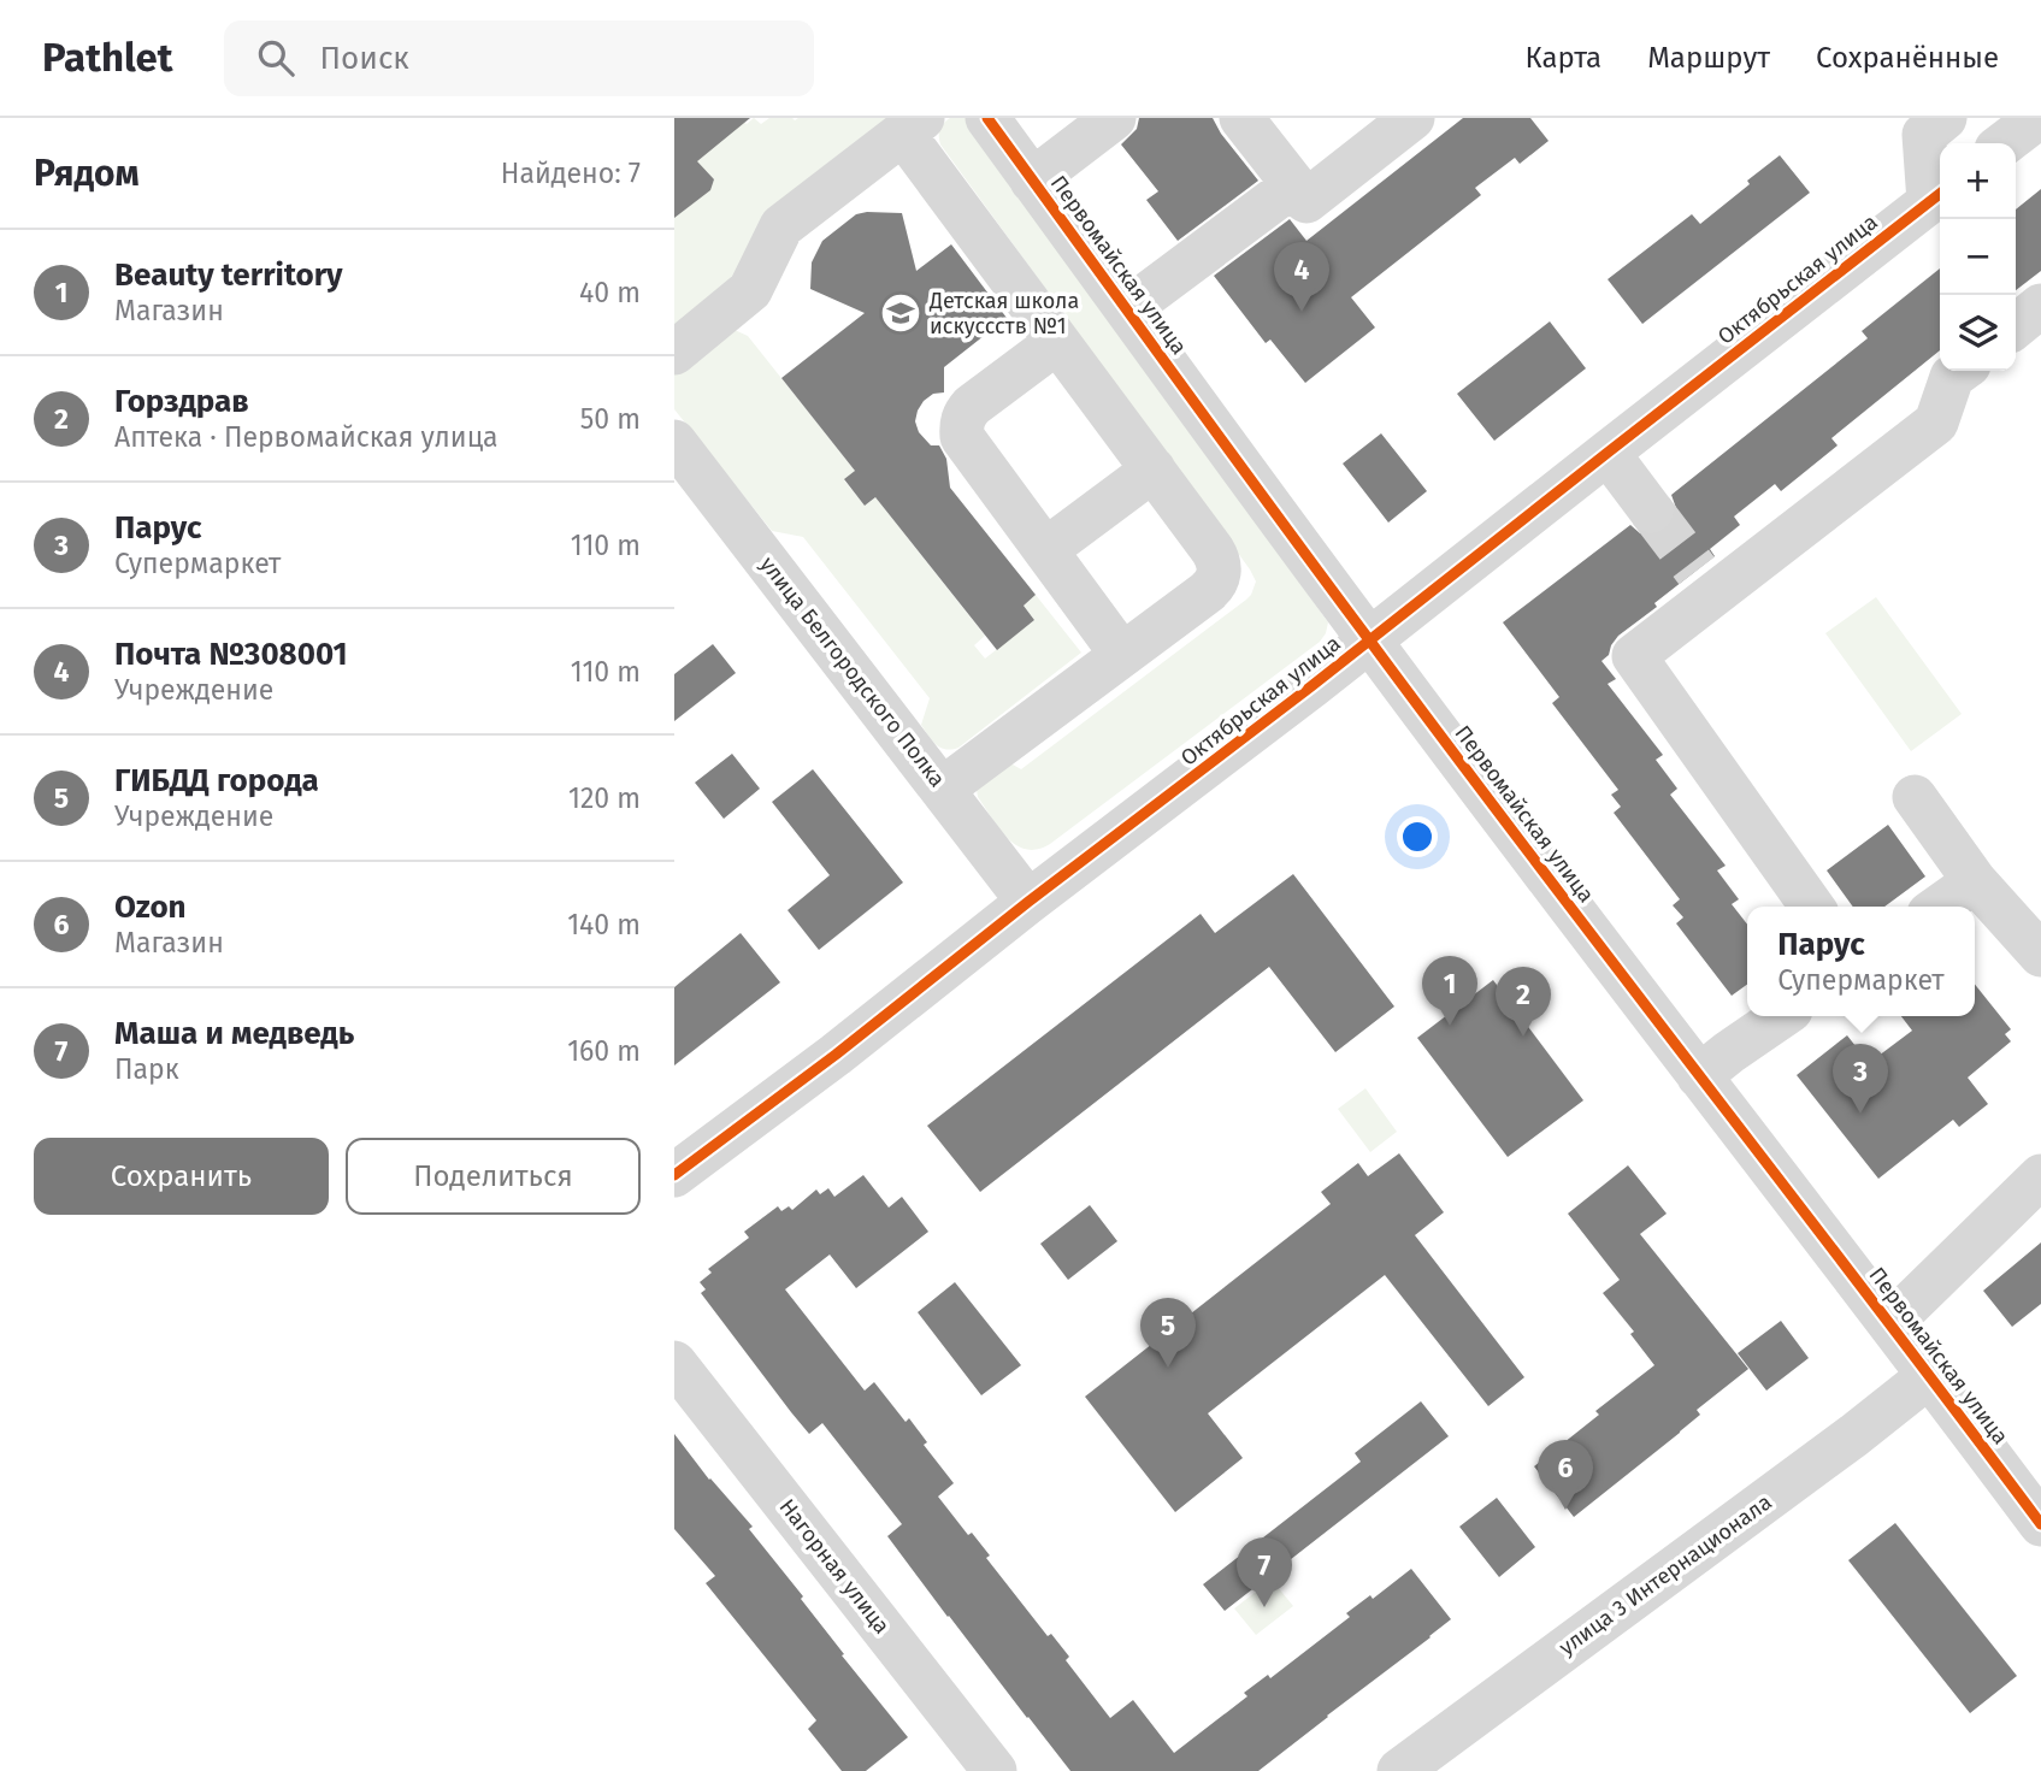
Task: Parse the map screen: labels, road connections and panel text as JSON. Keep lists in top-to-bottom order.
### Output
{
  "streets": {
    "street": [
      "Первомайская улица",
      "Октябрьская улица",
      "улица Белгородского Полка",
      "Нагорная улица",
      "улица 3 Интернационала"
    ]
  },
  "crossings": [
    ["Первомайская улица", "Октябрьская улица"],
    ["Первомайская улица", "улица 3 Интернационала"],
    ["Октябрьская улица", "улица Белгородского Полка"]
  ],
  "places": {
    "school or university": ["Детская школа искуссств №1"]
  },
  "page": {
    "header": "Pathlet",
    "search": "Поиск",
    "nav": ["Карта", "Маршрут", "Сохранённые"],
    "heading": ["Рядом", "Найдено: 7"],
    "map_buttons": ["+", "−"],
    "list": [
      {
        "mark": "1",
        "name": "Beauty territory",
        "note": "Магазин",
        "value": "40 m"
      },
      {
        "mark": "2",
        "name": "Горздрав",
        "note": "Аптека · Первомайская улица",
        "value": "50 m"
      },
      {
        "mark": "3",
        "name": "Парус",
        "note": "Супермаркет",
        "value": "110 m"
      },
      {
        "mark": "4",
        "name": "Почта №308001",
        "note": "Учреждение",
        "value": "110 m"
      },
      {
        "mark": "5",
        "name": "ГИБДД города",
        "note": "Учреждение",
        "value": "120 m"
      },
      {
        "mark": "6",
        "name": "Ozon",
        "note": "Магазин",
        "value": "140 m"
      },
      {
        "mark": "7",
        "name": "Маша и медведь",
        "note": "Парк",
        "value": "160 m"
      }
    ],
    "pins": [
      "4",
      "1",
      "2",
      "3",
      "5",
      "6",
      "7"
    ],
    "popup": ["Парус", "Супермаркет"],
    "buttons": ["Сохранить", "Поделиться"]
  }
}
